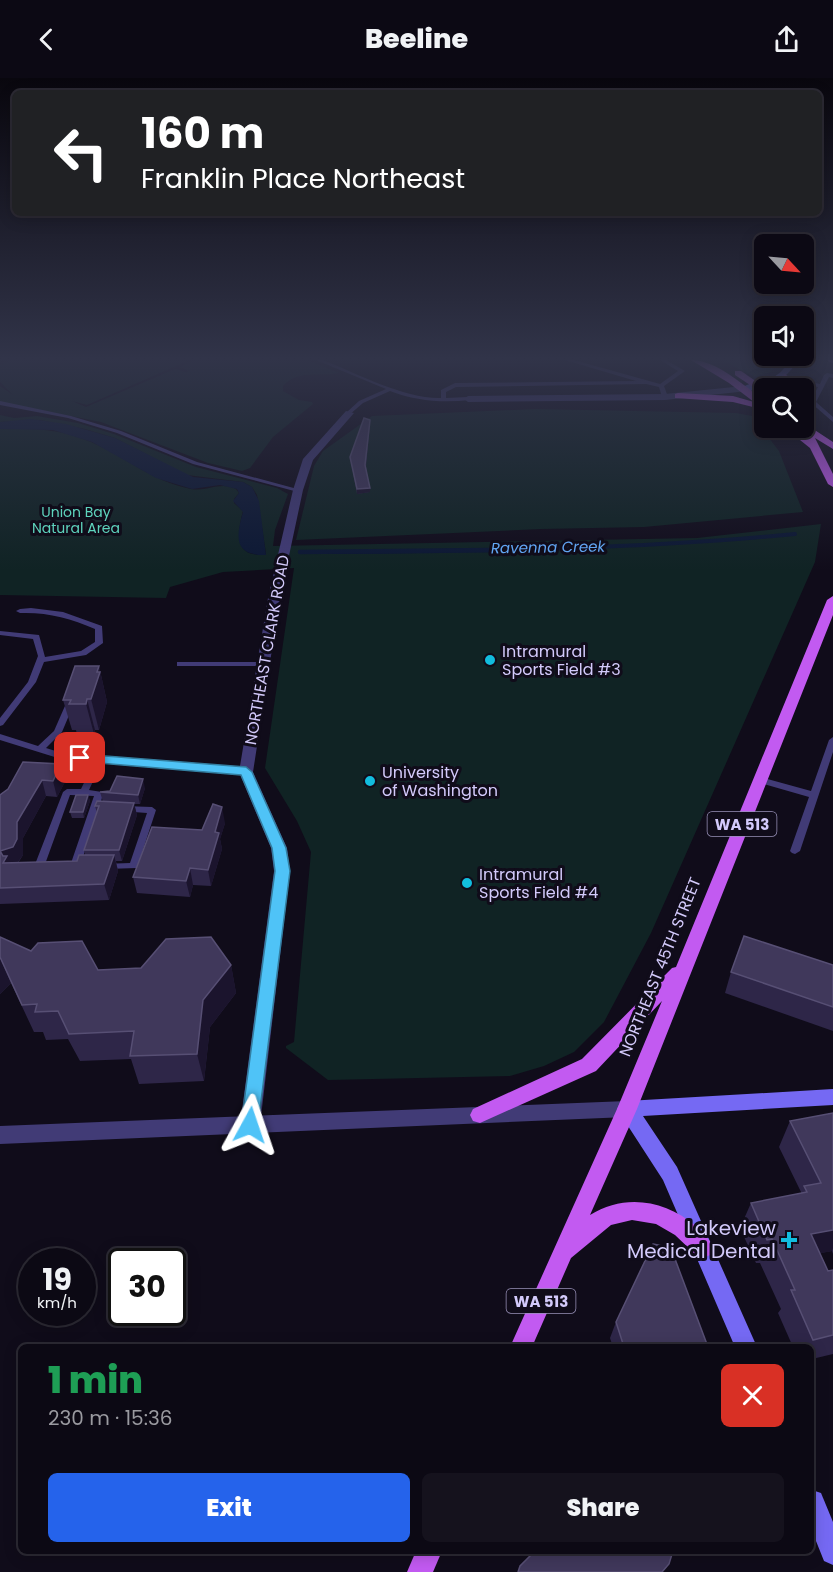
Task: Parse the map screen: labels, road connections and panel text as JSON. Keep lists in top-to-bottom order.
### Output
{
  "streets": {
    "main road": ["WA 513", "NORTHEAST 45TH STREET"],
    "street": ["NORTHEAST CLARK ROAD"]
  },
  "water": ["Ravenna Creek"],
  "parks": ["Union Bay Natural Area"],
  "places": {
    "other": ["Intramural Sports Field #3", "University of Washington", "Intramural Sports Field #4"],
    "health": ["Lakeview Medical Dental"]
  },
  "north": "bottom right",
  "page": {
    "header": "Beeline",
    "turn": ["160 m", "Franklin Place Northeast"],
    "speed": "19 km/h",
    "limit": "30",
    "heading": ["1 min", "230 m · 15:36"],
    "buttons": ["Exit", "Share"]
  }
}
